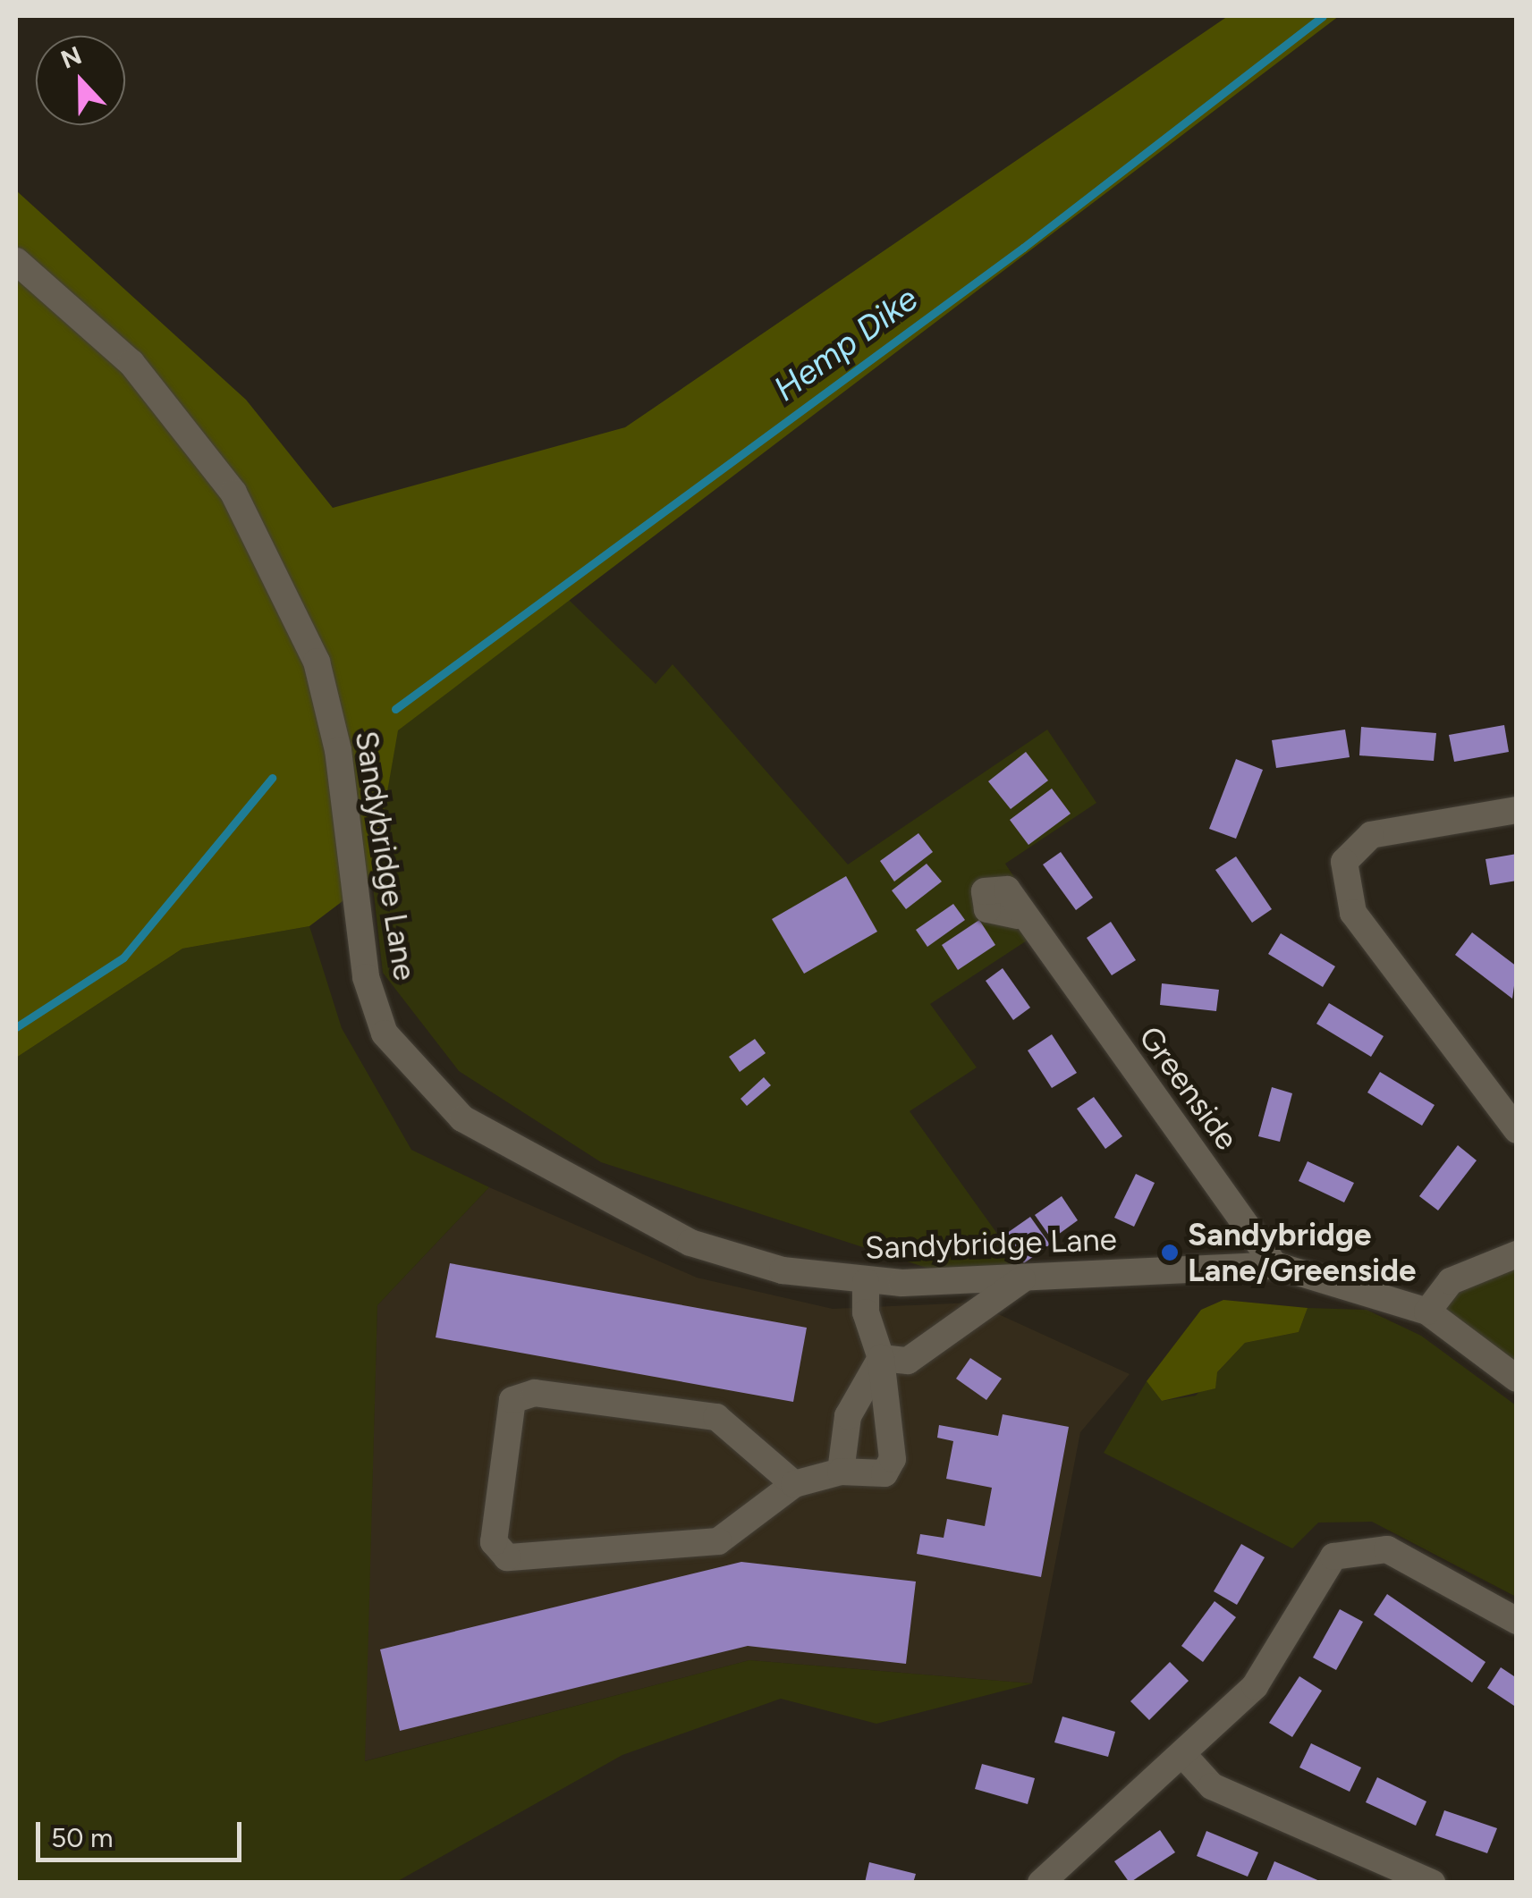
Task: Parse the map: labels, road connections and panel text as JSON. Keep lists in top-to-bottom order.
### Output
{
  "streets": {
    "street": ["Sandybridge Lane", "Greenside"]
  },
  "crossings": [
    ["Sandybridge Lane", "Greenside"]
  ],
  "water": ["Hemp Dike"],
  "places": ["Sandybridge Lane/Greenside"],
  "scale_bar": "50 m",
  "north": "top"
}
